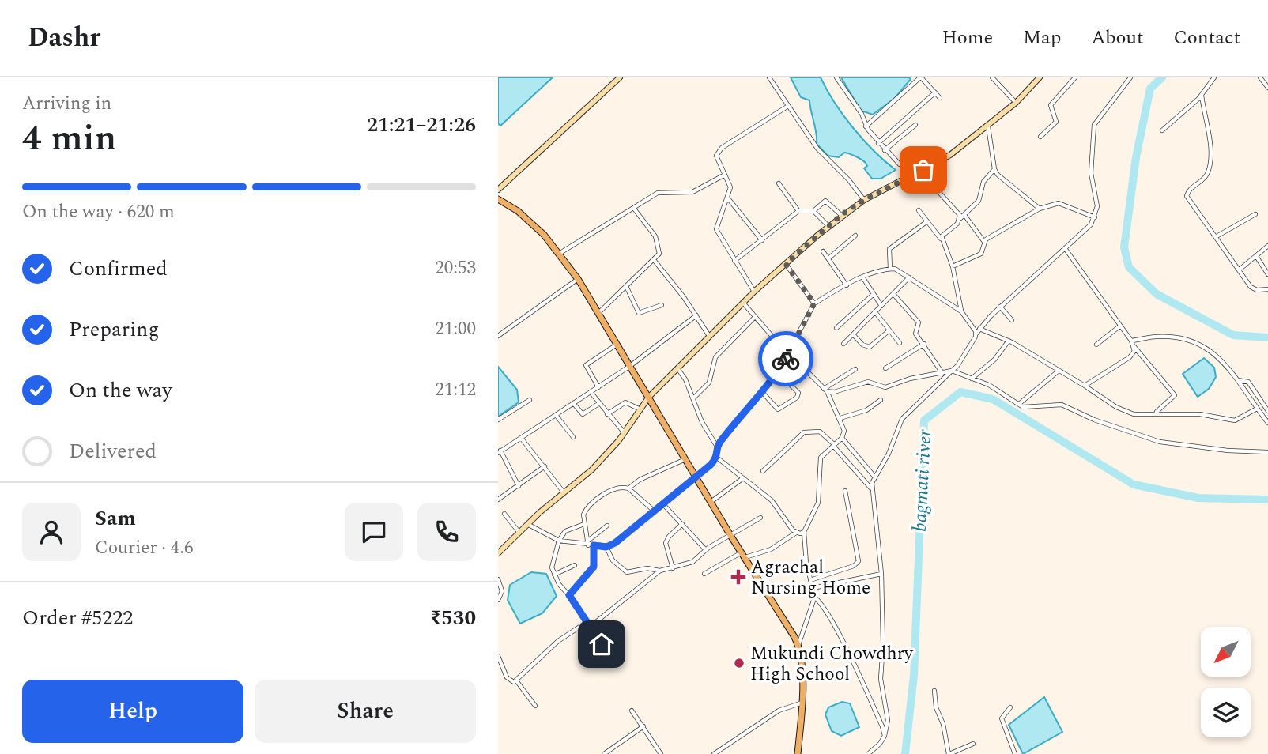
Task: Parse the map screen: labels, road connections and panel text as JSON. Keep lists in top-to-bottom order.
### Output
{
  "water": ["bagmati river"],
  "places": {
    "health": ["Agrachal Nursing Home"],
    "other": ["Mukundi Chowdhry High School"]
  },
  "north": "bottom left",
  "page": {
    "header": "Dashr",
    "nav": [
      "Home",
      "Map",
      "About",
      "Contact"
    ],
    "heading": ["4 min", "Arriving in", "21:21–21:26"],
    "panel": [
      "Sam",
      "Courier · 4.6",
      "Order #5222",
      "₹530"
    ],
    "bar": "On the way · 620 m",
    "list": [
      ["Confirmed", "20:53"],
      ["Preparing", "21:00"],
      ["On the way", "21:12"],
      "Delivered"
    ],
    "buttons": ["Help", "Share"]
  }
}
